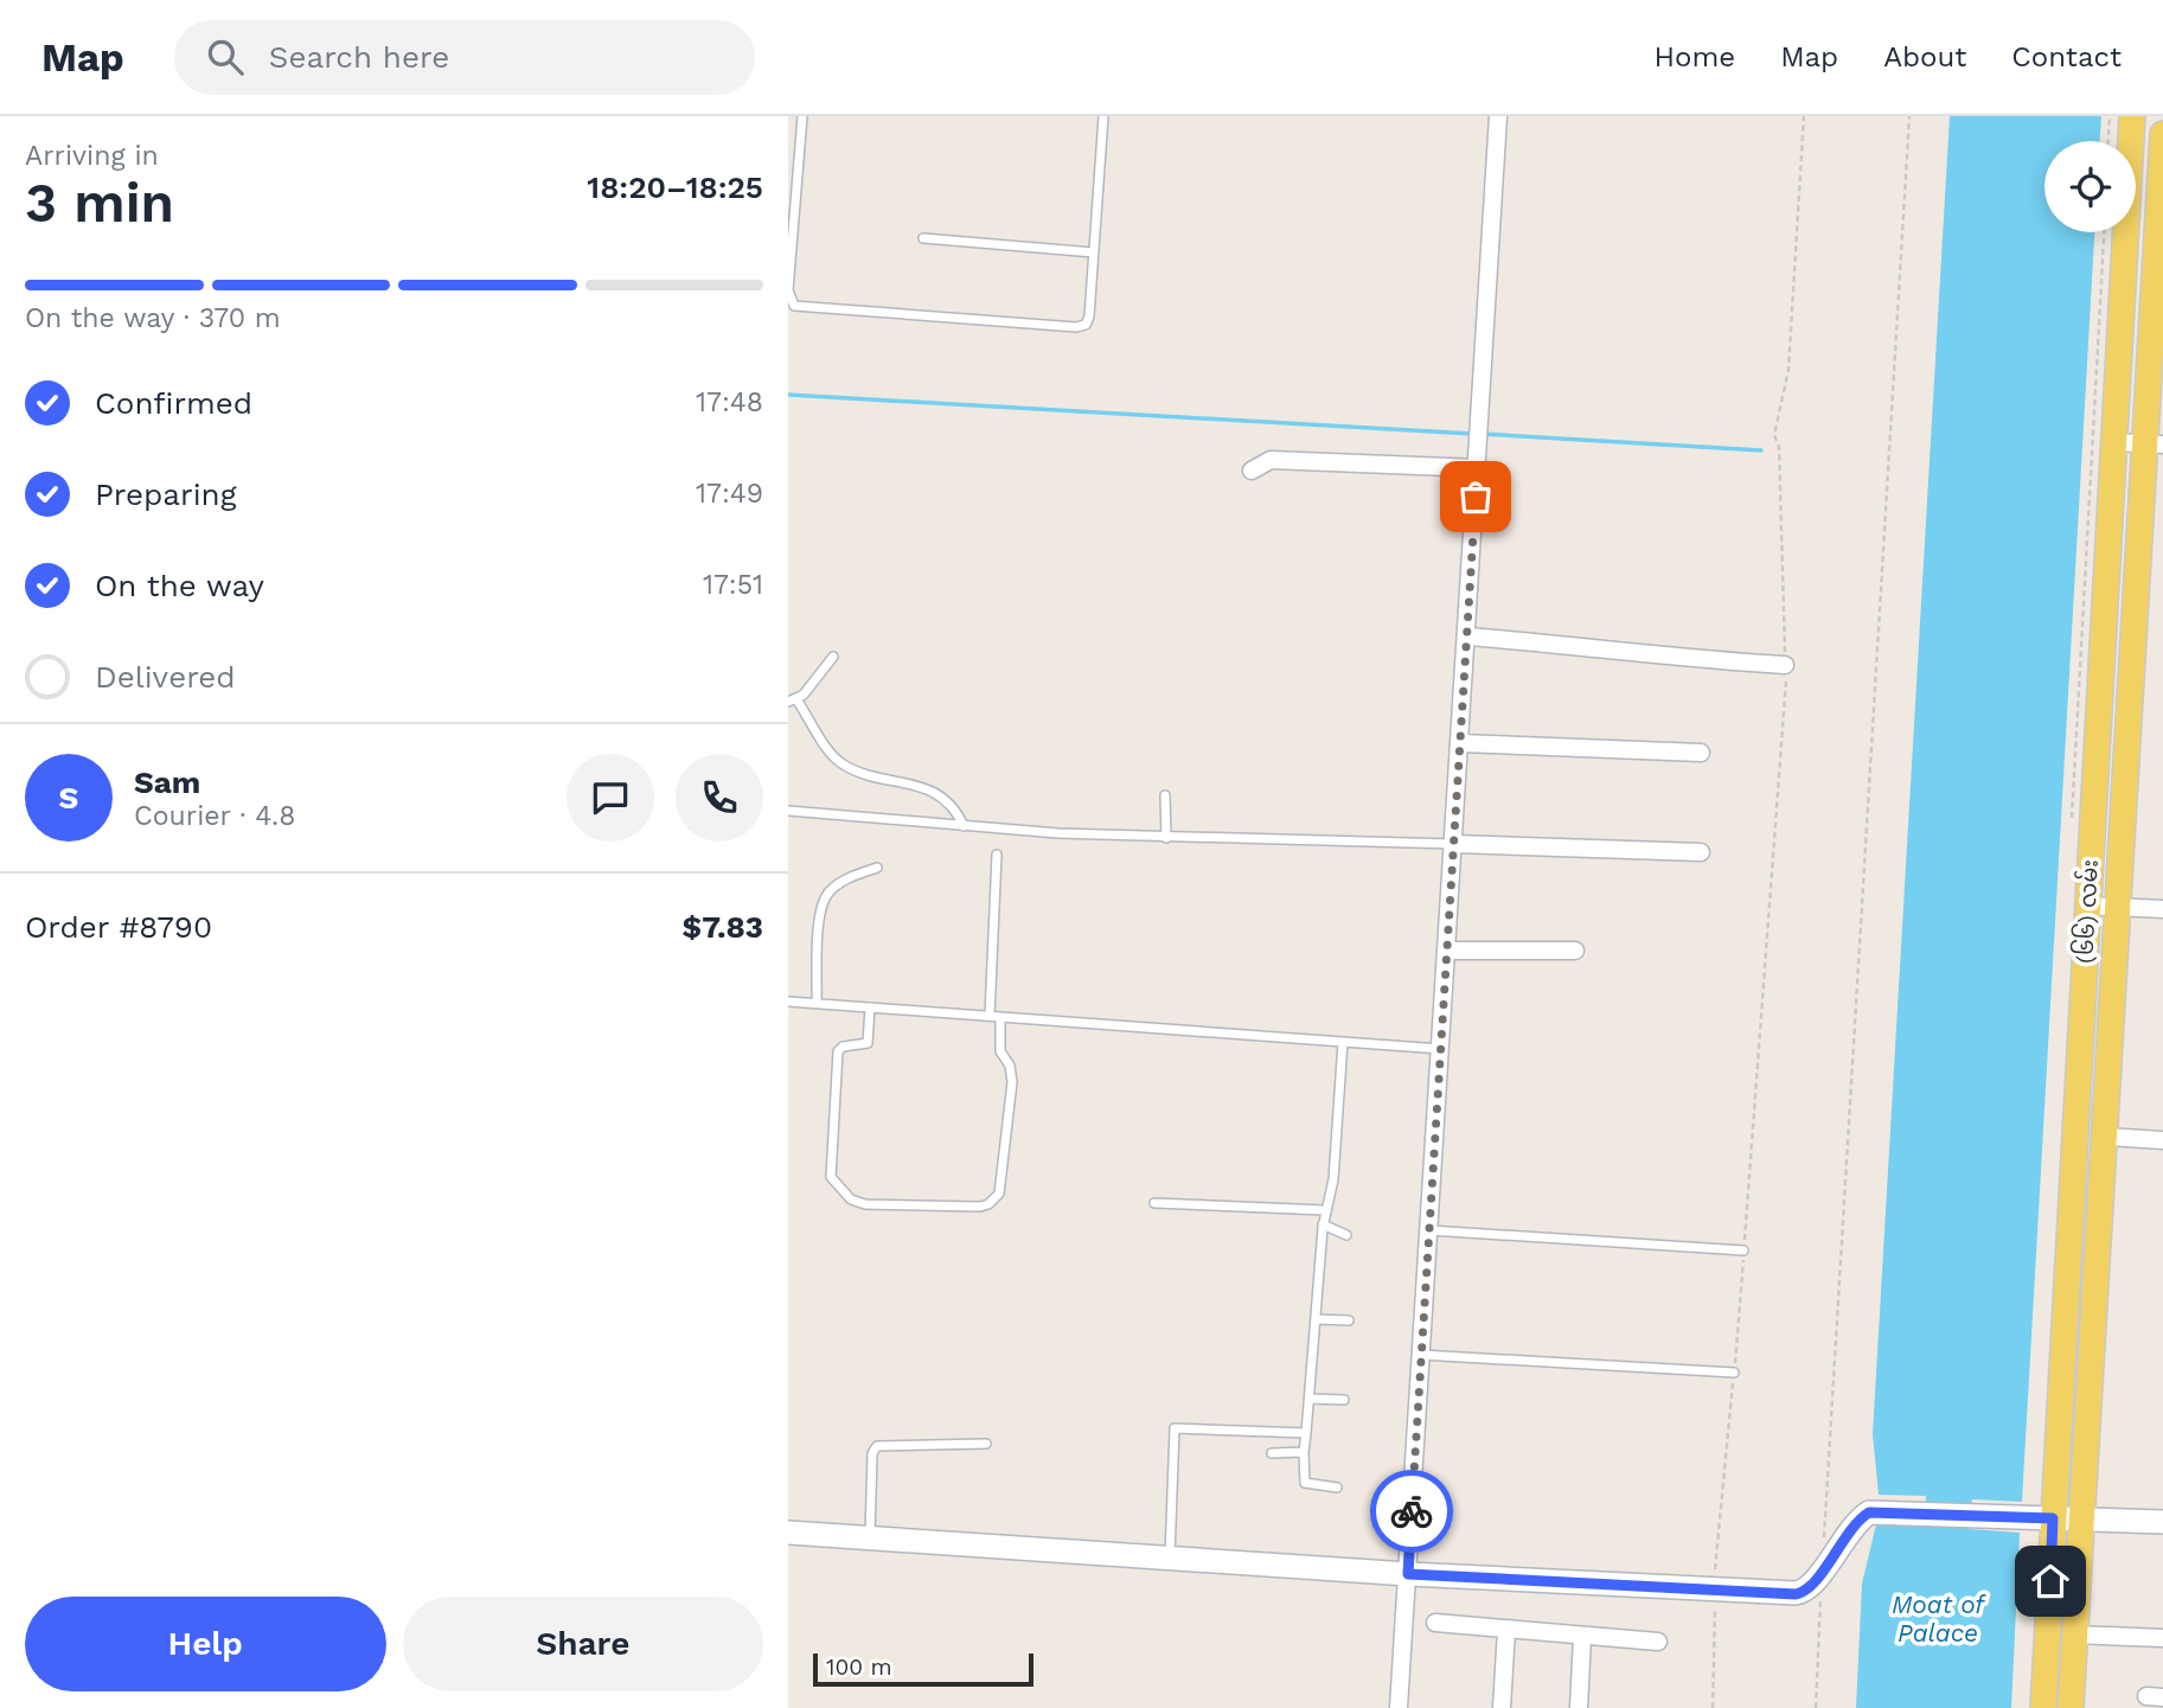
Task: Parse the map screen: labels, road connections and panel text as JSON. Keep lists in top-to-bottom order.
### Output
{
  "streets": {
    "main road": ["(၆၆) လမ်း"]
  },
  "water": ["Moat of Palace"],
  "scale_bar": "100 m",
  "page": {
    "header": "Map",
    "search": "Search here",
    "nav": [
      "Home",
      "Map",
      "About",
      "Contact"
    ],
    "heading": ["3 min", "Arriving in", "18:20–18:25"],
    "panel": [
      "Sam",
      "Courier · 4.8",
      "Order #8790",
      "$7.83"
    ],
    "bar": "On the way · 370 m",
    "list": [
      ["Confirmed", "17:48"],
      ["Preparing", "17:49"],
      ["On the way", "17:51"],
      "Delivered"
    ],
    "round": "S",
    "buttons": ["Help", "Share"],
    "scale": "100 m"
  }
}
